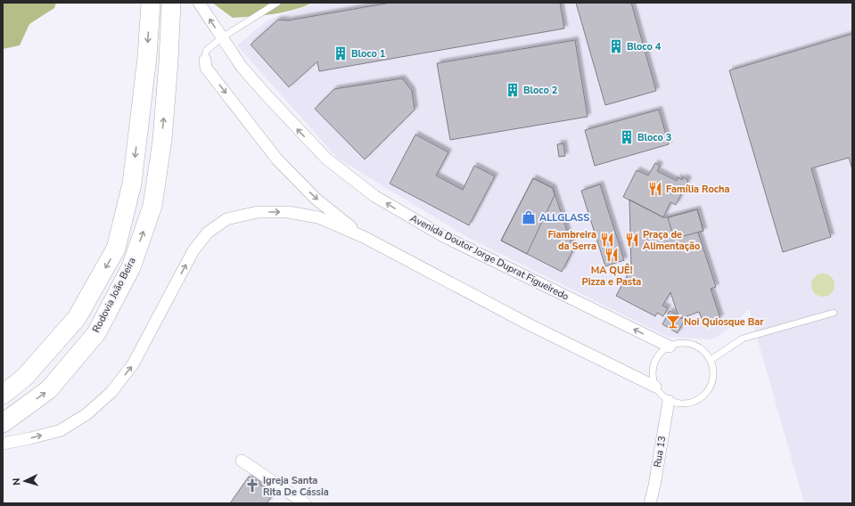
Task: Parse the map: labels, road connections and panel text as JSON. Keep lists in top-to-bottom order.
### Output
{
  "streets": {
    "main road": ["Rodovia João Beira"],
    "street": ["Avenida Doutor Jorge Duprat Figueiredo", "Rua 13"]
  },
  "crossings": [
    ["Avenida Doutor Jorge Duprat Figueiredo", "Rua 13"]
  ],
  "places": {
    "building": [
      "Bloco 4",
      "Bloco 1",
      "Bloco 2",
      "Bloco 3"
    ],
    "restaurant": [
      "Família Rocha",
      "Fiambreira da Serra",
      "Praça de Alimentação",
      "MA QUÊ! Pizza e Pasta"
    ],
    "shop": ["ALLGLASS"],
    "bar": ["Noi Quiosque Bar"],
    "church": ["Igreja Santa Rita De Cássia"]
  },
  "north": "left"
}
